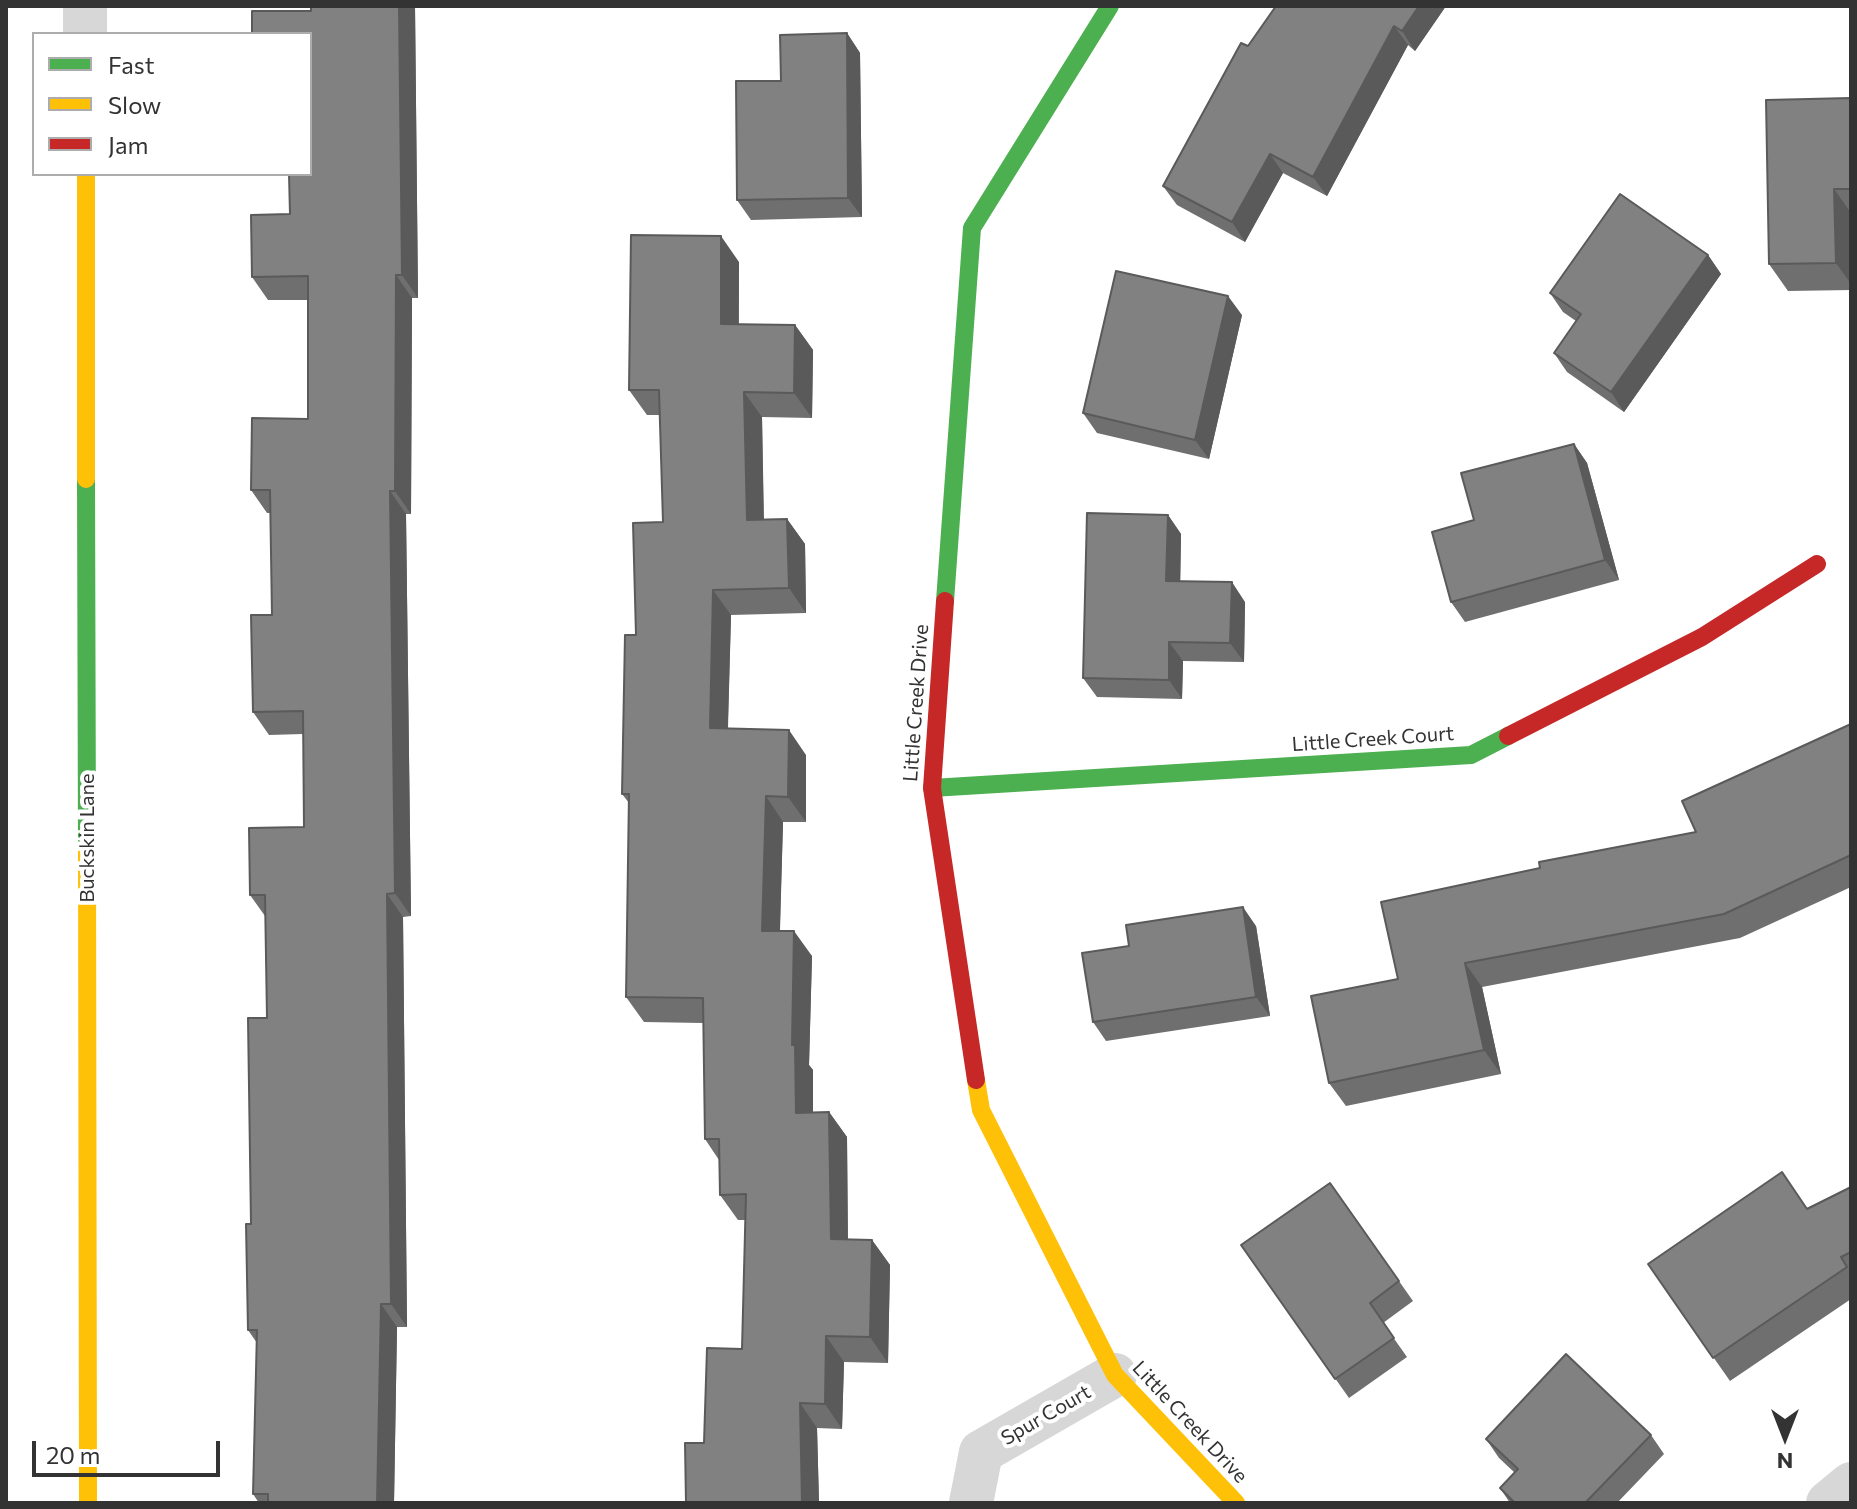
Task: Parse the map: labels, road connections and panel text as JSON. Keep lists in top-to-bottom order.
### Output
{
  "streets": {
    "street": [
      "Little Creek Drive",
      "Little Creek Court",
      "Buckskin Lane",
      "Spur Court"
    ]
  },
  "crossings": [
    ["Little Creek Drive", "Little Creek Court"],
    ["Little Creek Drive", "Spur Court"]
  ],
  "legend": ["Fast", "Slow", "Jam"],
  "scale_bar": "20 m",
  "north": "bottom"
}
